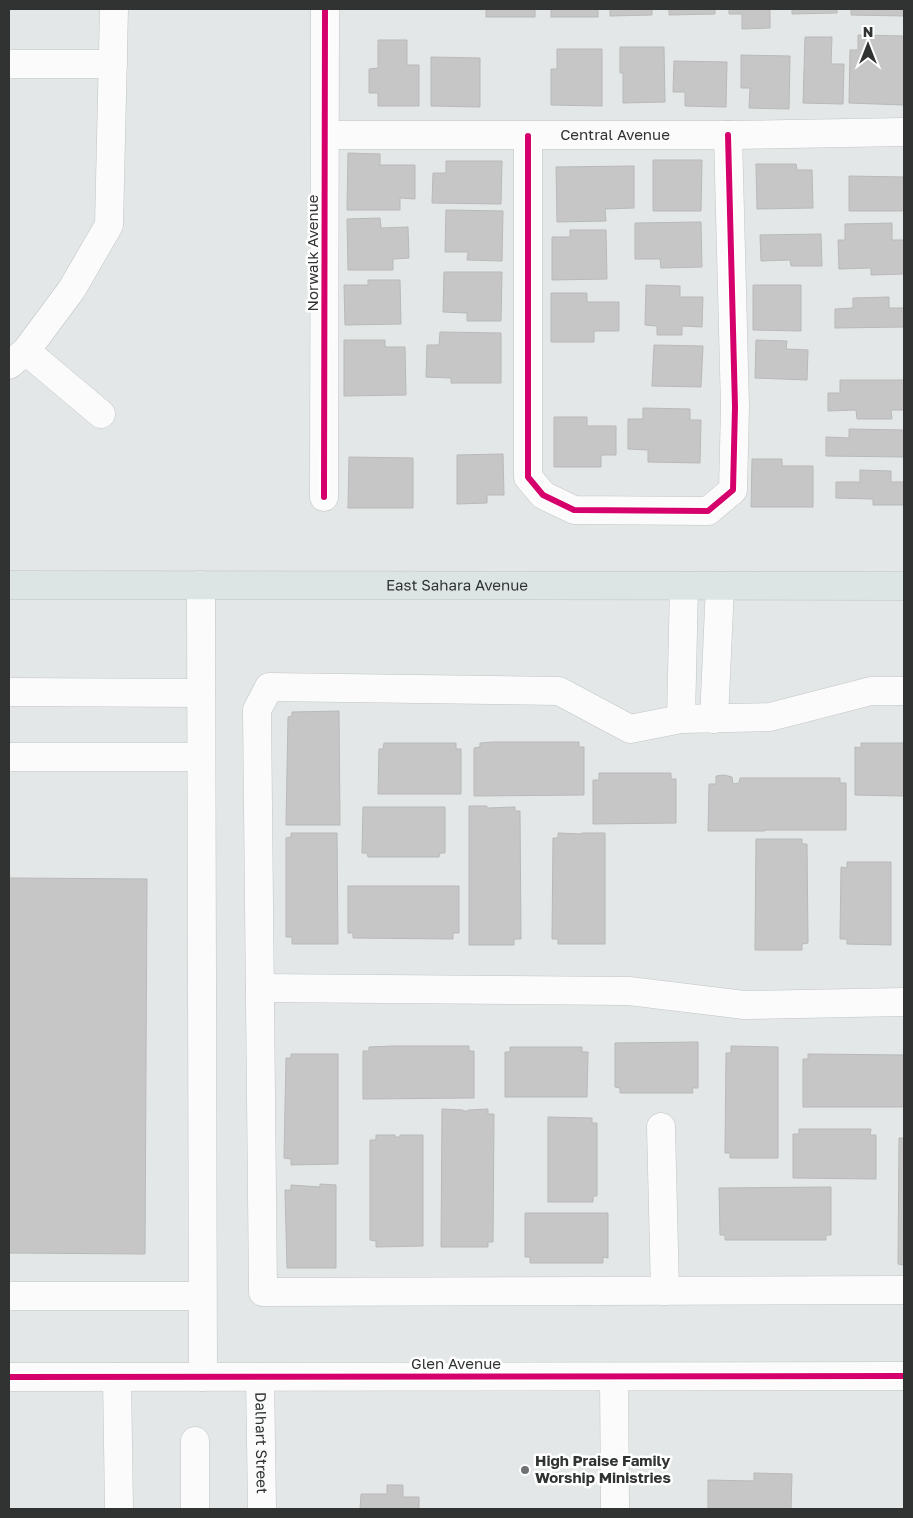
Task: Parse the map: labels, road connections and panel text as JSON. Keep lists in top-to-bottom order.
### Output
{
  "streets": {
    "main road": ["East Sahara Avenue"],
    "street": [
      "Central Avenue",
      "Norwalk Avenue",
      "Glen Avenue",
      "Dalhart Street"
    ]
  },
  "crossings": [
    ["Central Avenue", "Norwalk Avenue"],
    ["Glen Avenue", "Dalhart Street"]
  ],
  "places": ["High Praise Family Worship Ministries"],
  "north": "top"
}
